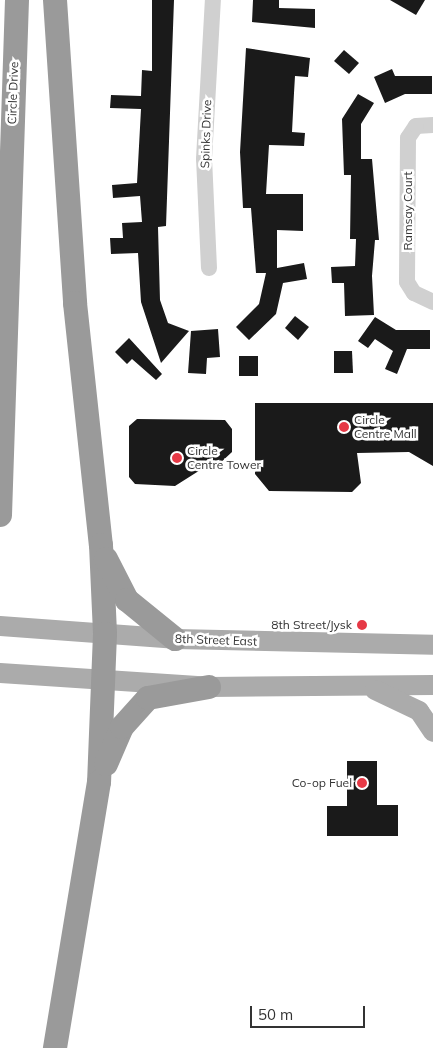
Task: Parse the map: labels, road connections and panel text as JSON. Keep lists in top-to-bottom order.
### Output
{
  "streets": {
    "highway": ["Circle Drive"],
    "main road": ["8th Street East"],
    "street": ["Spinks Drive", "Ramsay Court"]
  },
  "places": [
    "Circle Centre Mall",
    "Circle Centre Tower",
    "8th Street/Jysk",
    "Co-op Fuel"
  ],
  "scale_bar": "50 m"
}
